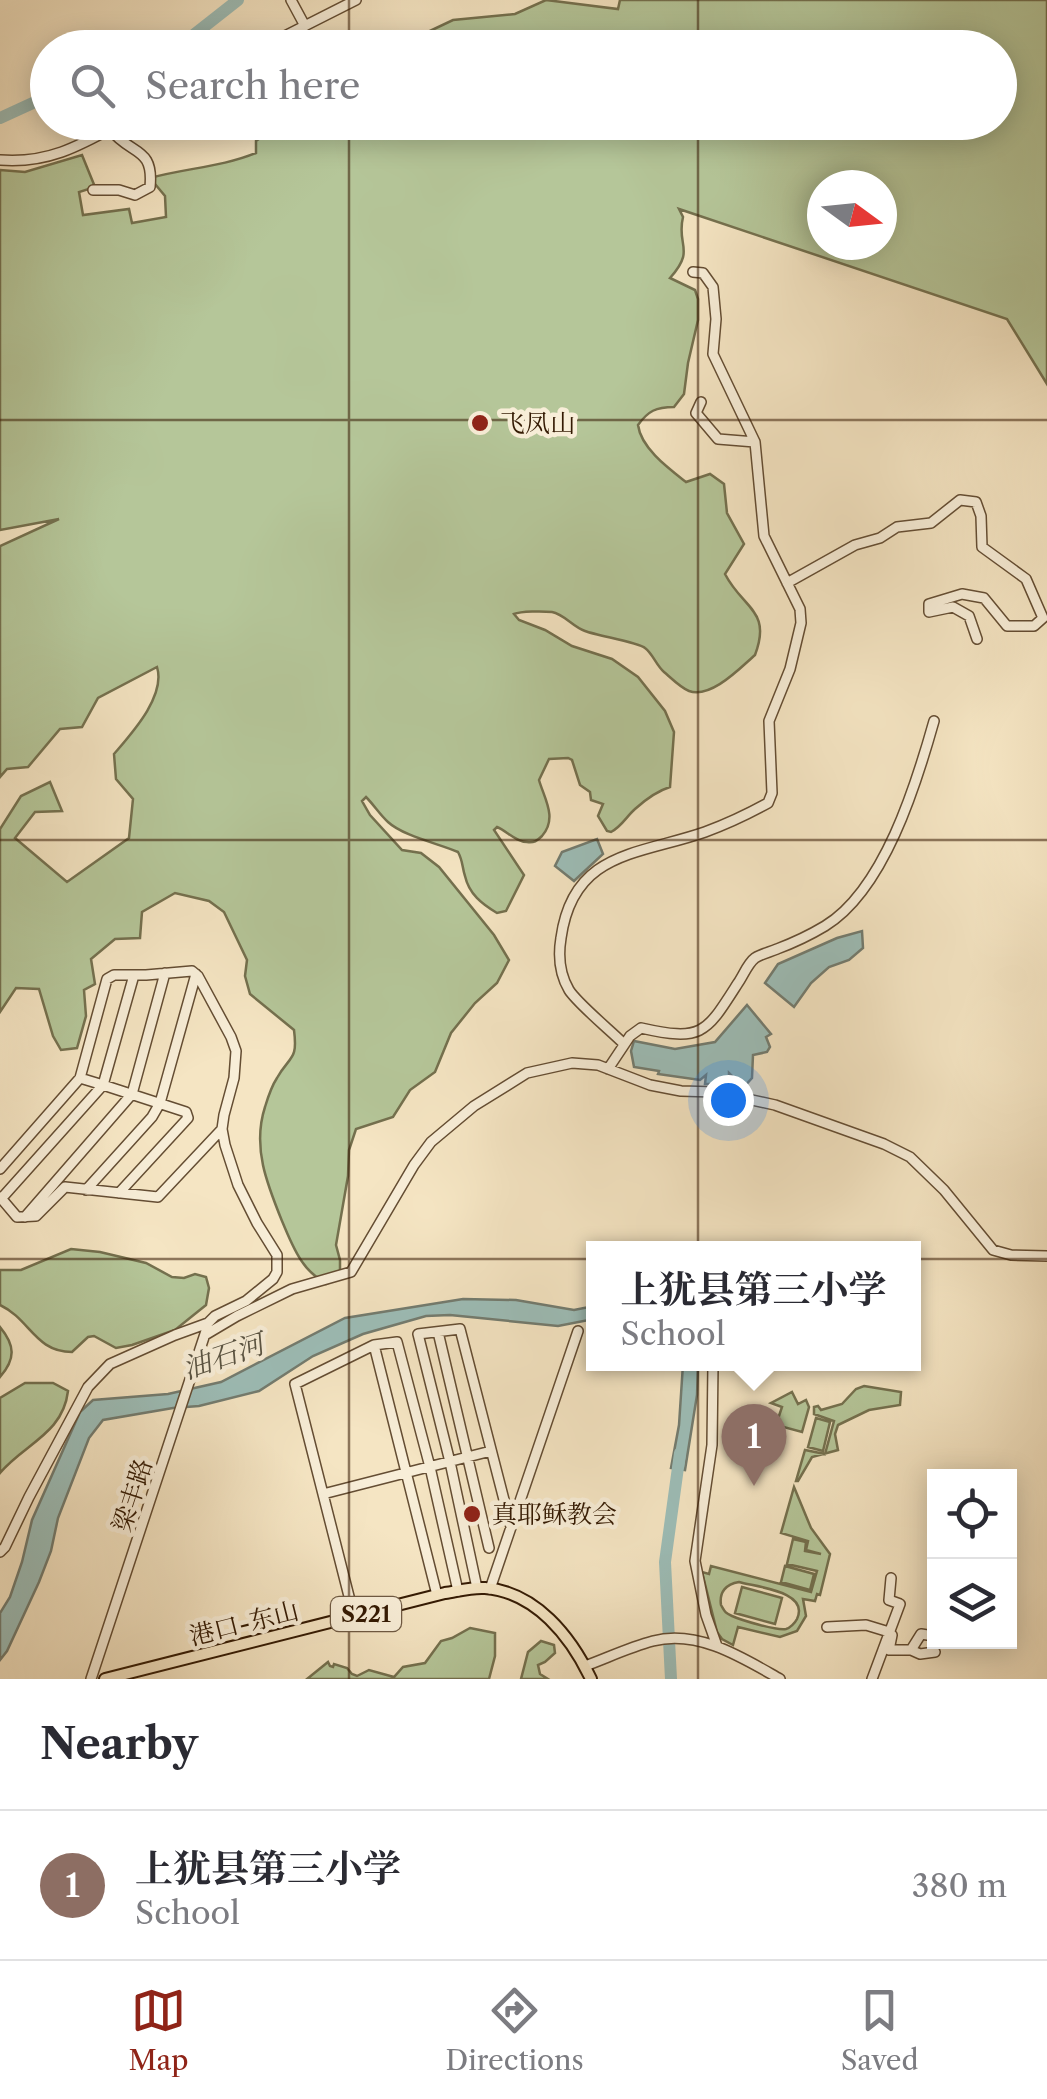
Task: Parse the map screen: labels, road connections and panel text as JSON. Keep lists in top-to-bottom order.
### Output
{
  "streets": {
    "main road": ["S221", "港口-东山"],
    "street": ["梁丰路"]
  },
  "water": ["油石河"],
  "places": ["飞凤山", "真耶稣教会"],
  "north": "right",
  "page": {
    "search": "Search here",
    "popup": ["上犹县第三小学", "School"],
    "pins": "1",
    "heading": "Nearby",
    "list": [
      {
        "mark": "1",
        "name": "上犹县第三小学",
        "note": "School",
        "value": "380 m"
      }
    ],
    "nav": ["Map", "Directions", "Saved"]
  }
}
